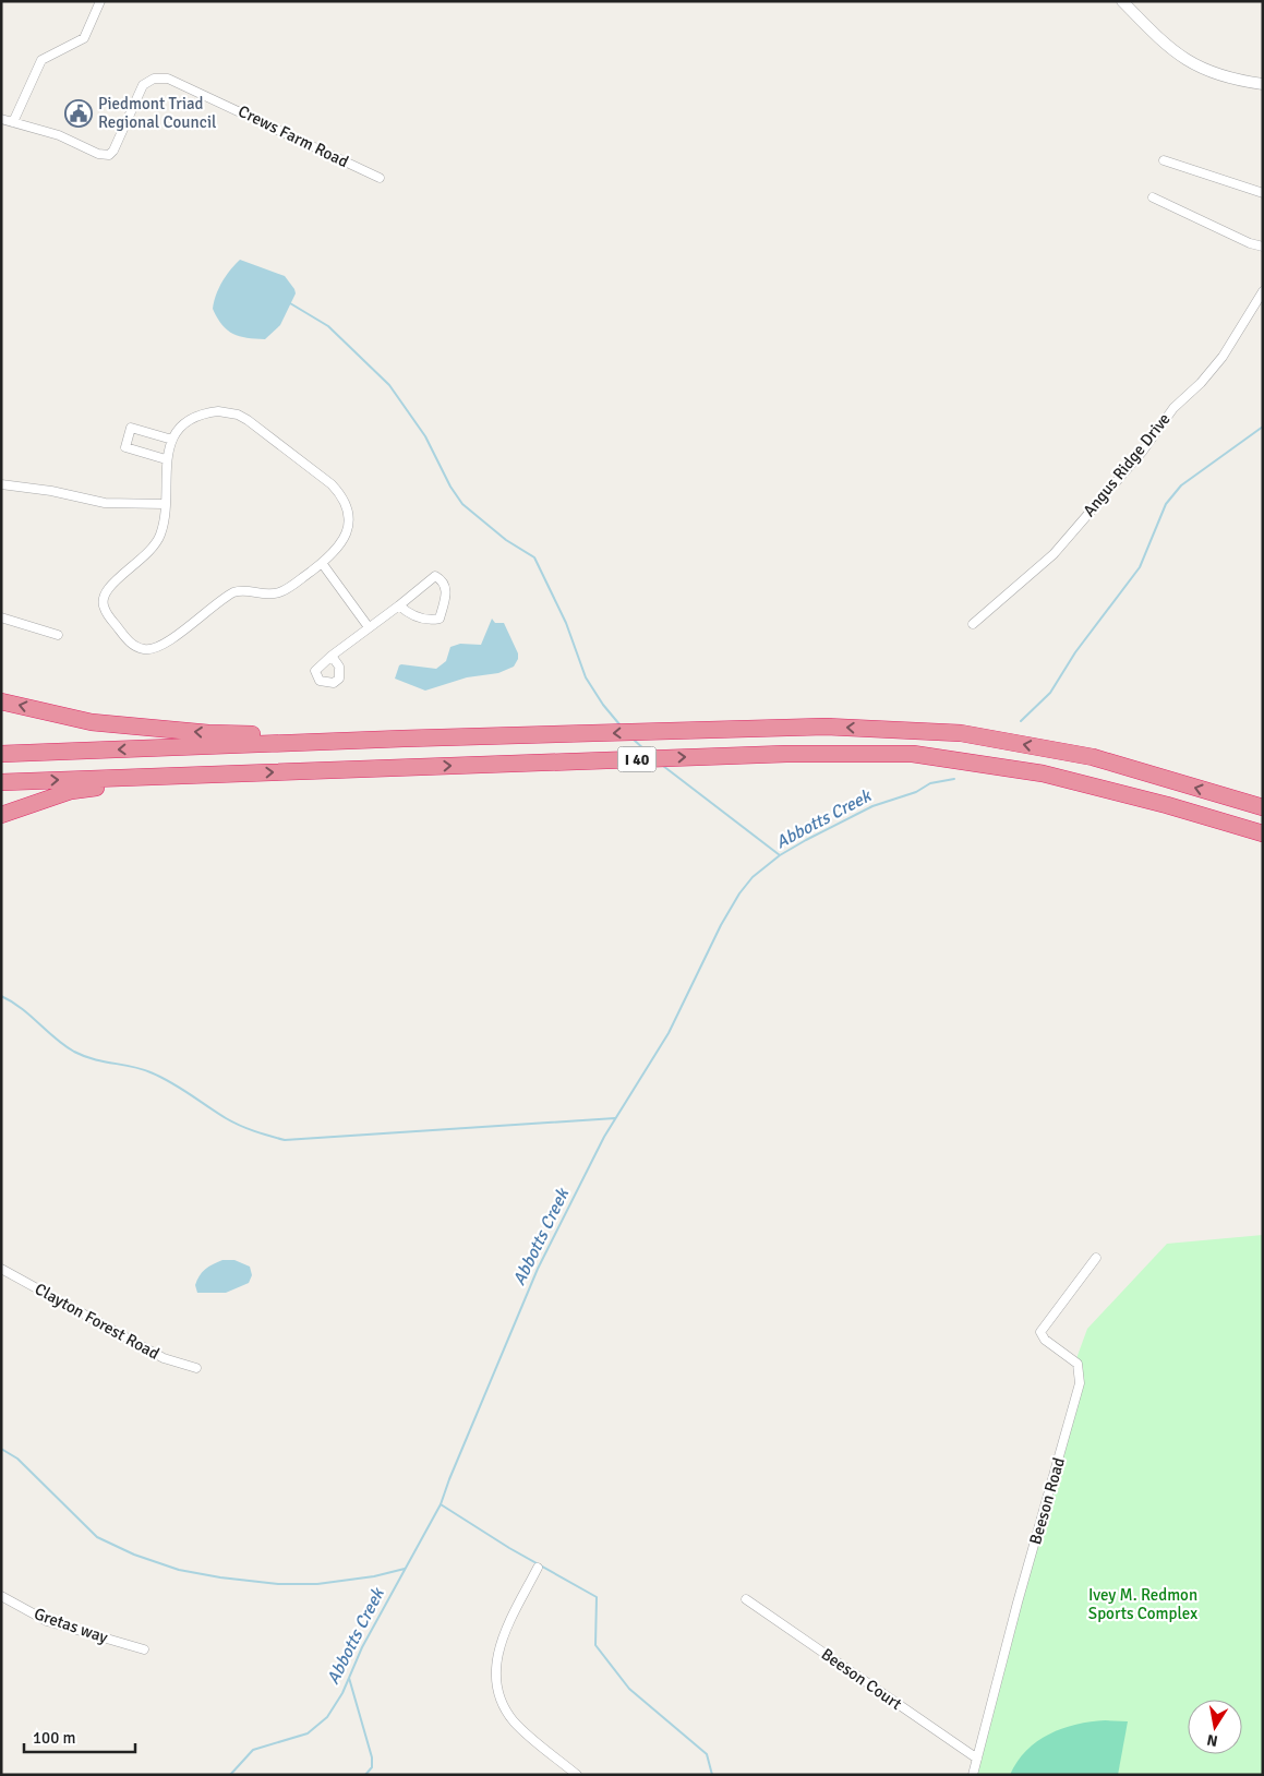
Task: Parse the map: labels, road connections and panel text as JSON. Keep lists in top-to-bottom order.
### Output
{
  "streets": {
    "highway": ["I 40"],
    "street": [
      "Crews Farm Road",
      "Angus Ridge Drive",
      "Clayton Forest Road",
      "Beeson Road",
      "Gretas way",
      "Beeson Court"
    ]
  },
  "crossings": [
    ["Beeson Road", "Beeson Court"]
  ],
  "water": ["Abbotts Creek"],
  "parks": ["Ivey M. Redmon Sports Complex"],
  "places": {
    "public building": ["Piedmont Triad Regional Council"]
  },
  "scale_bar": "100 m",
  "north": "bottom"
}
